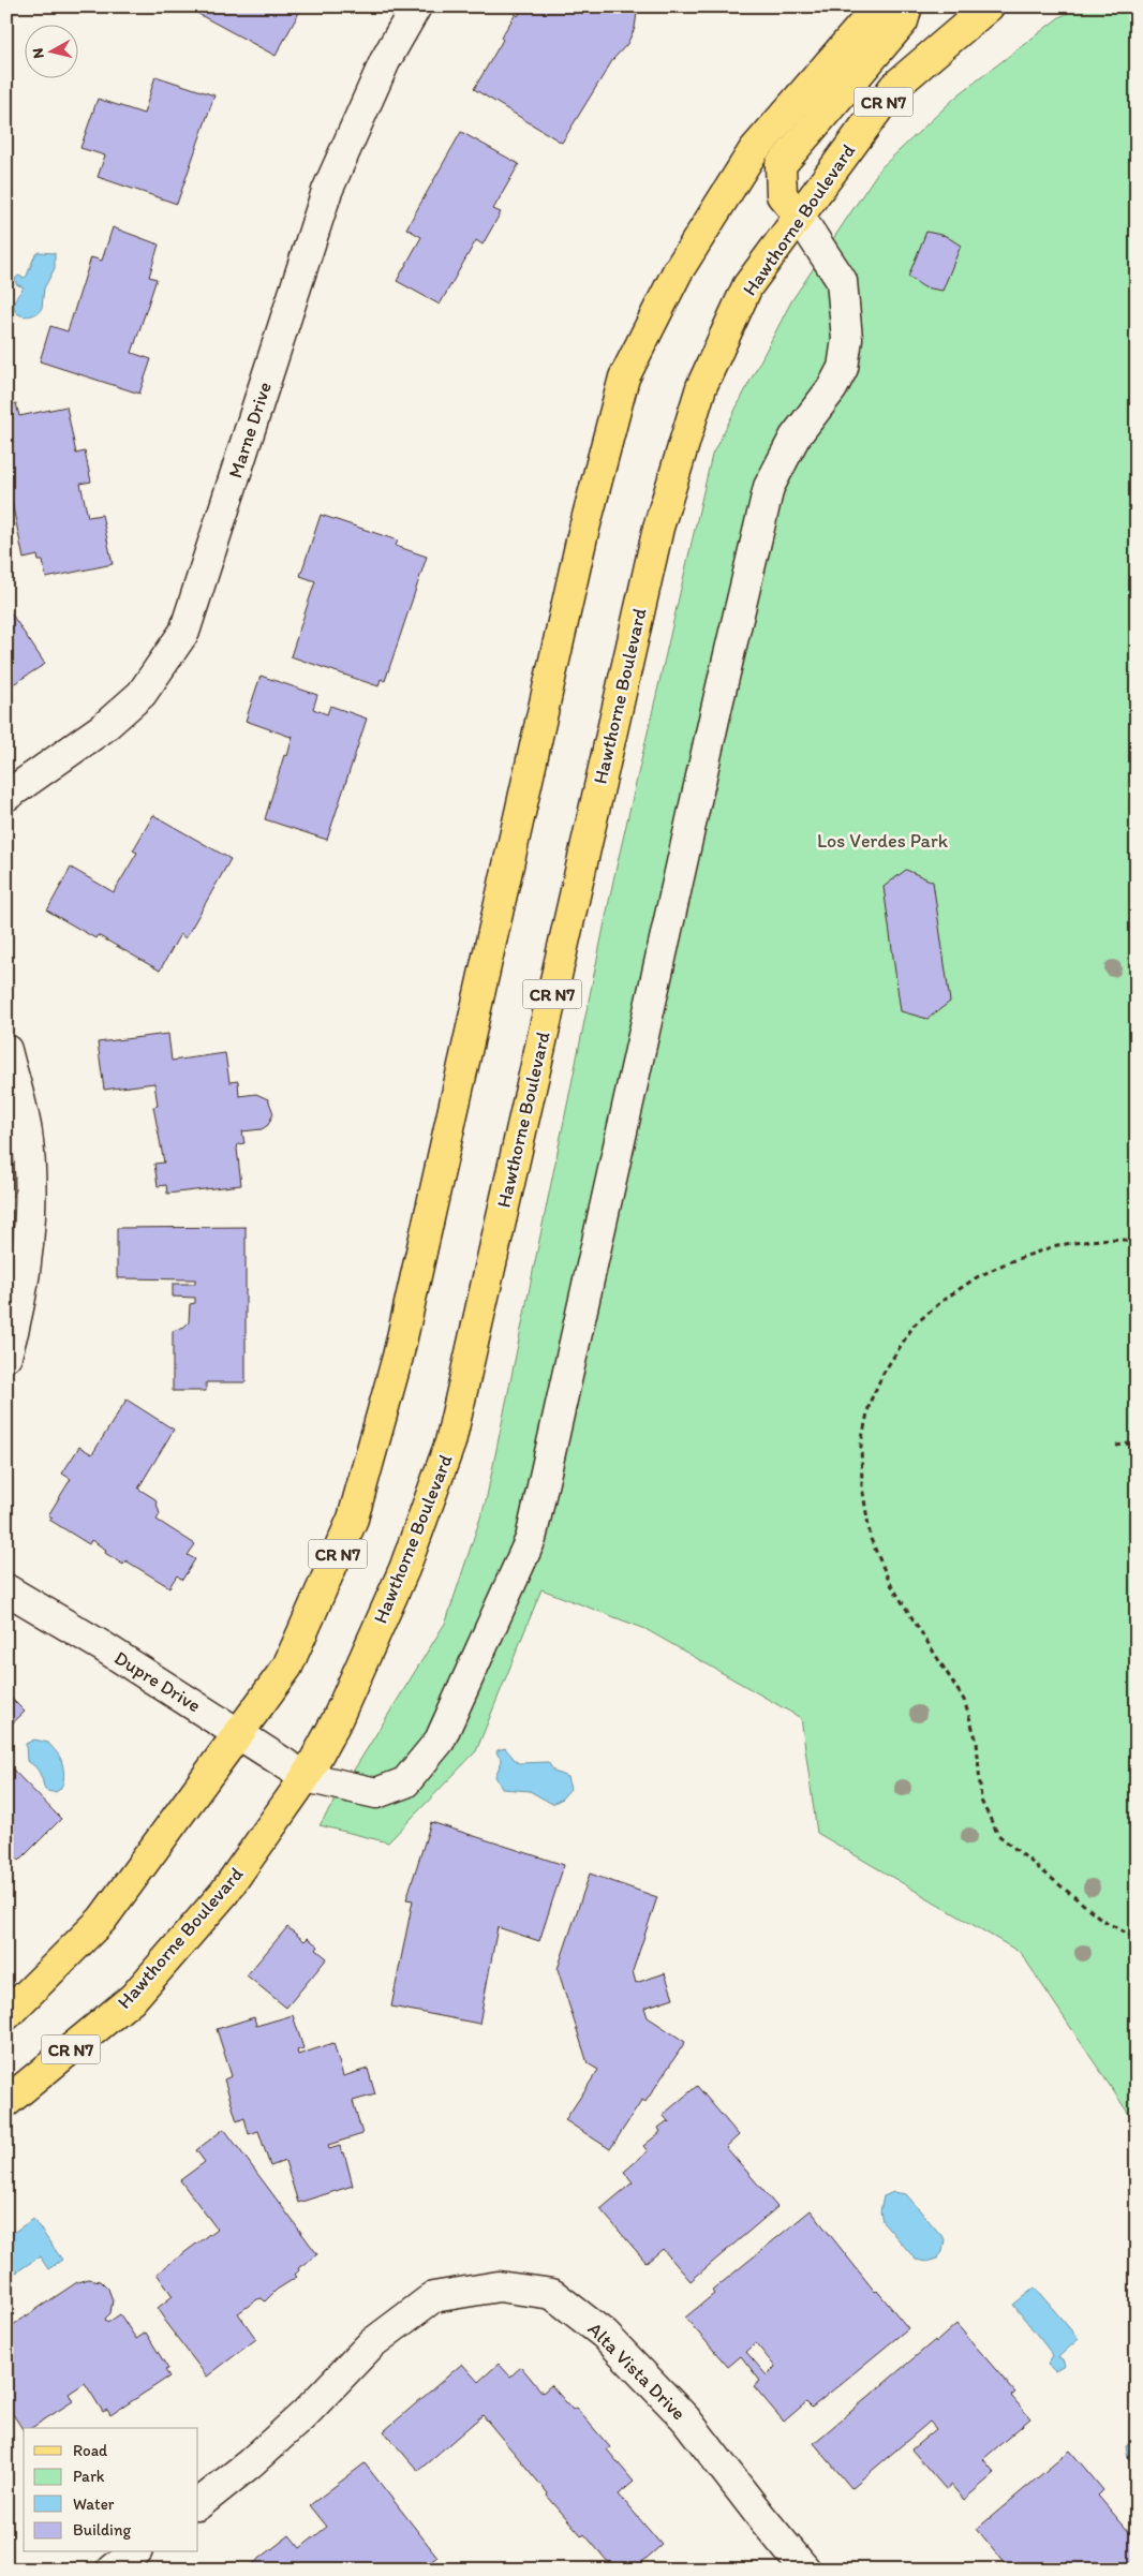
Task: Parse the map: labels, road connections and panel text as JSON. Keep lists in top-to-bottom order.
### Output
{
  "streets": {
    "main road": ["CR N7", "Hawthorne Boulevard"],
    "street": ["Marne Drive", "Dupre Drive", "Alta Vista Drive"]
  },
  "crossings": [
    ["CR N7", "Dupre Drive"],
    ["Hawthorne Boulevard", "Dupre Drive"]
  ],
  "parks": ["Los Verdes Park"],
  "legend": [
    "Road",
    "Park",
    "Water",
    "Building"
  ],
  "north": "left"
}
